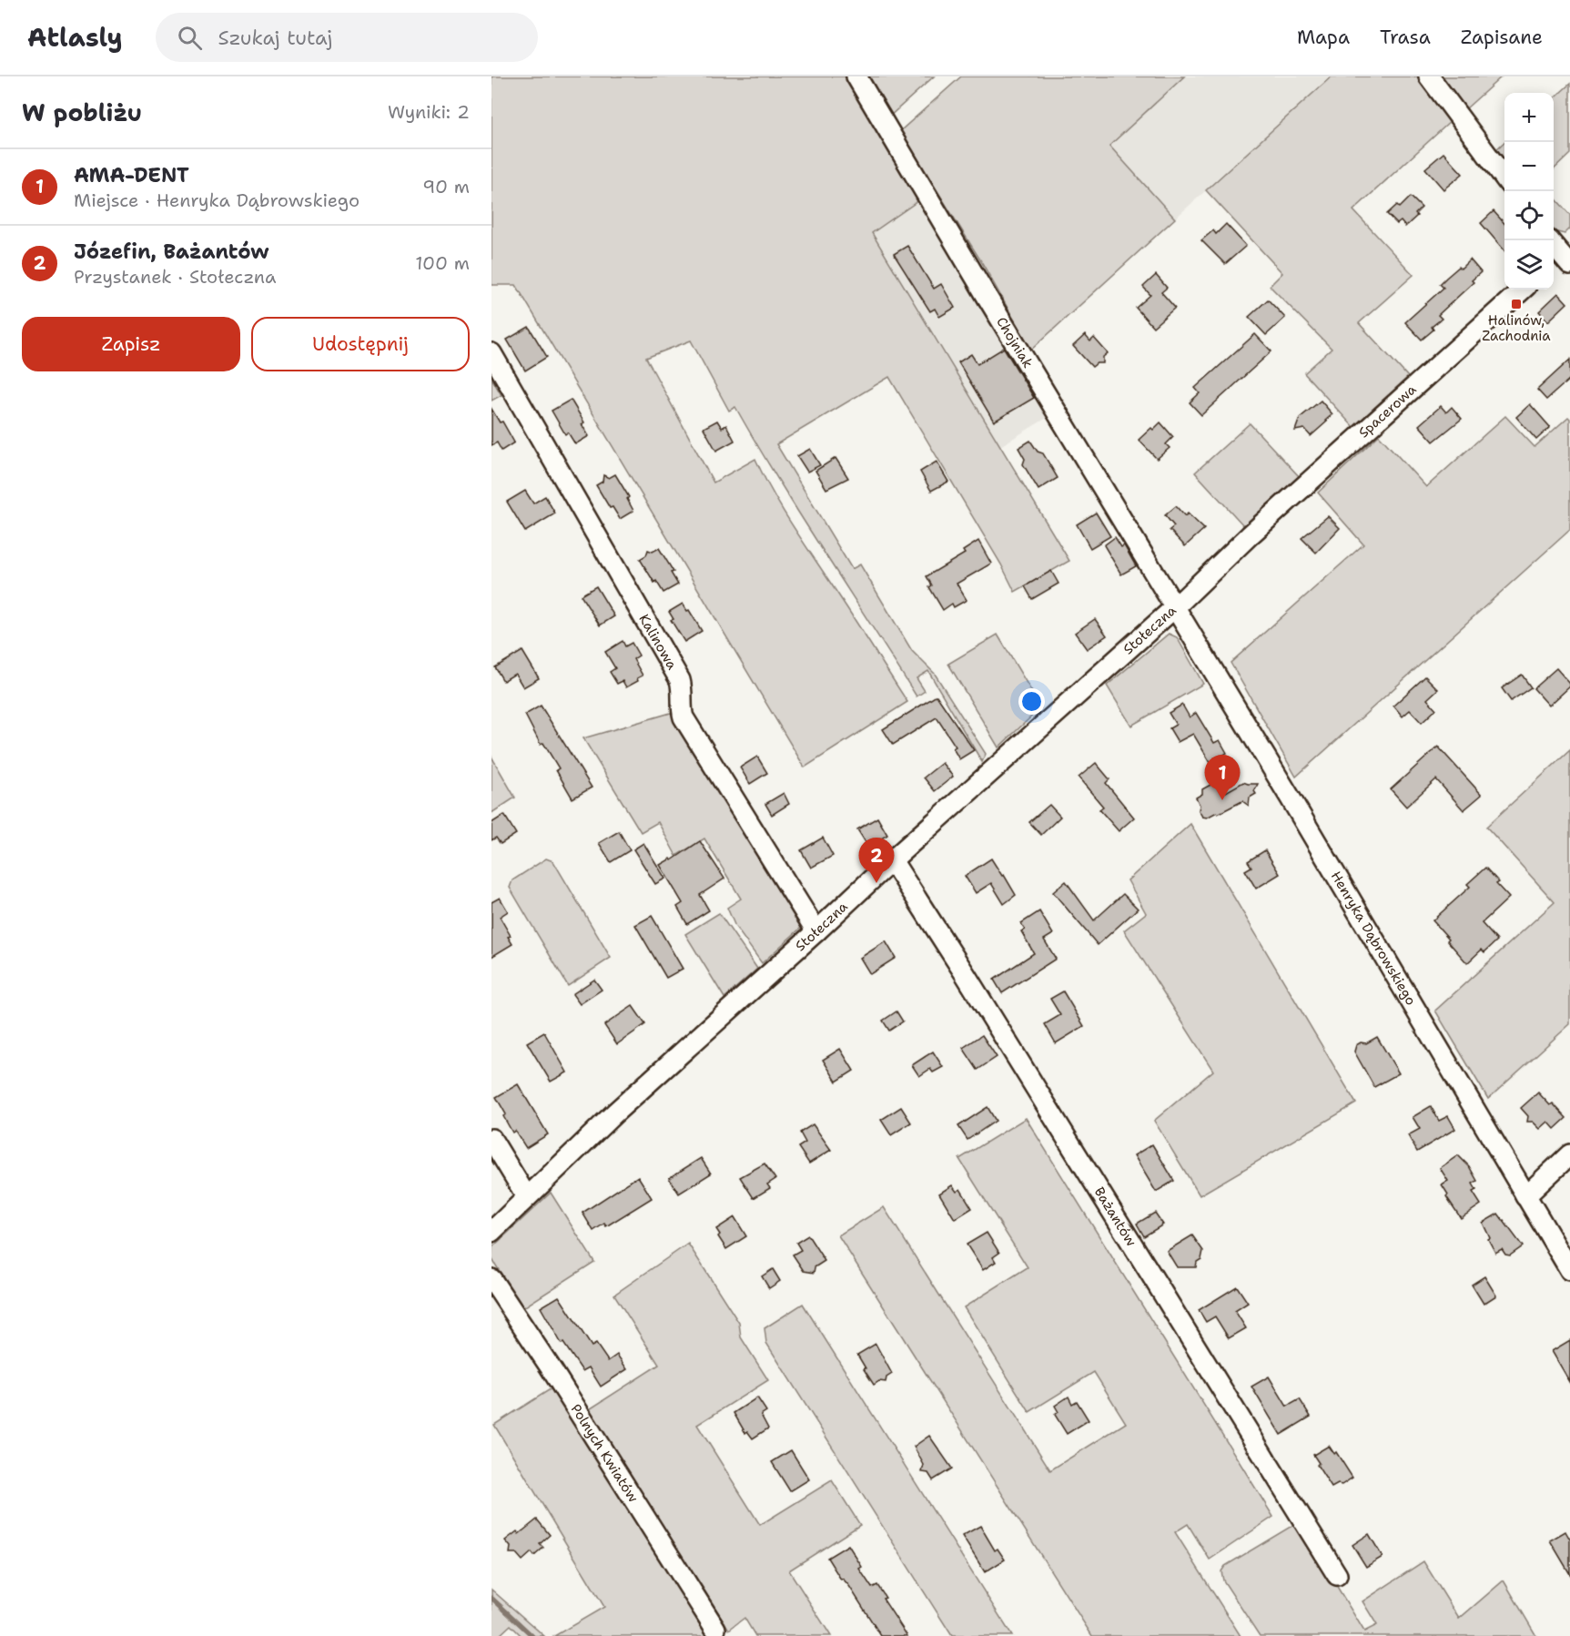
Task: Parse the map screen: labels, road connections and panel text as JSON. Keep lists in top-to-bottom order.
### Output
{
  "streets": {
    "street": [
      "Chojniak",
      "Spacerowa",
      "Stołeczna",
      "Kalinowa",
      "Henryka Dąbrowskiego",
      "Bażantów",
      "Polnych Kwiatów"
    ]
  },
  "crossings": [
    ["Chojniak", "Stołeczna"],
    ["Chojniak", "Henryka Dąbrowskiego"],
    ["Spacerowa", "Stołeczna"],
    ["Stołeczna", "Kalinowa"],
    ["Stołeczna", "Henryka Dąbrowskiego"],
    ["Stołeczna", "Bażantów"]
  ],
  "places": {
    "transit": ["Halinów, Zachodnia"]
  },
  "page": {
    "header": "Atlasly",
    "search": "Szukaj tutaj",
    "nav": ["Mapa", "Trasa", "Zapisane"],
    "heading": ["W pobliżu", "Wyniki: 2"],
    "map_buttons": ["+", "−"],
    "list": [
      {
        "mark": "1",
        "name": "AMA-DENT",
        "note": "Miejsce · Henryka Dąbrowskiego",
        "value": "90 m"
      },
      {
        "mark": "2",
        "name": "Józefin, Bażantów",
        "note": "Przystanek · Stołeczna",
        "value": "100 m"
      }
    ],
    "buttons": ["Zapisz", "Udostępnij"],
    "pins": ["1", "2"]
  }
}
